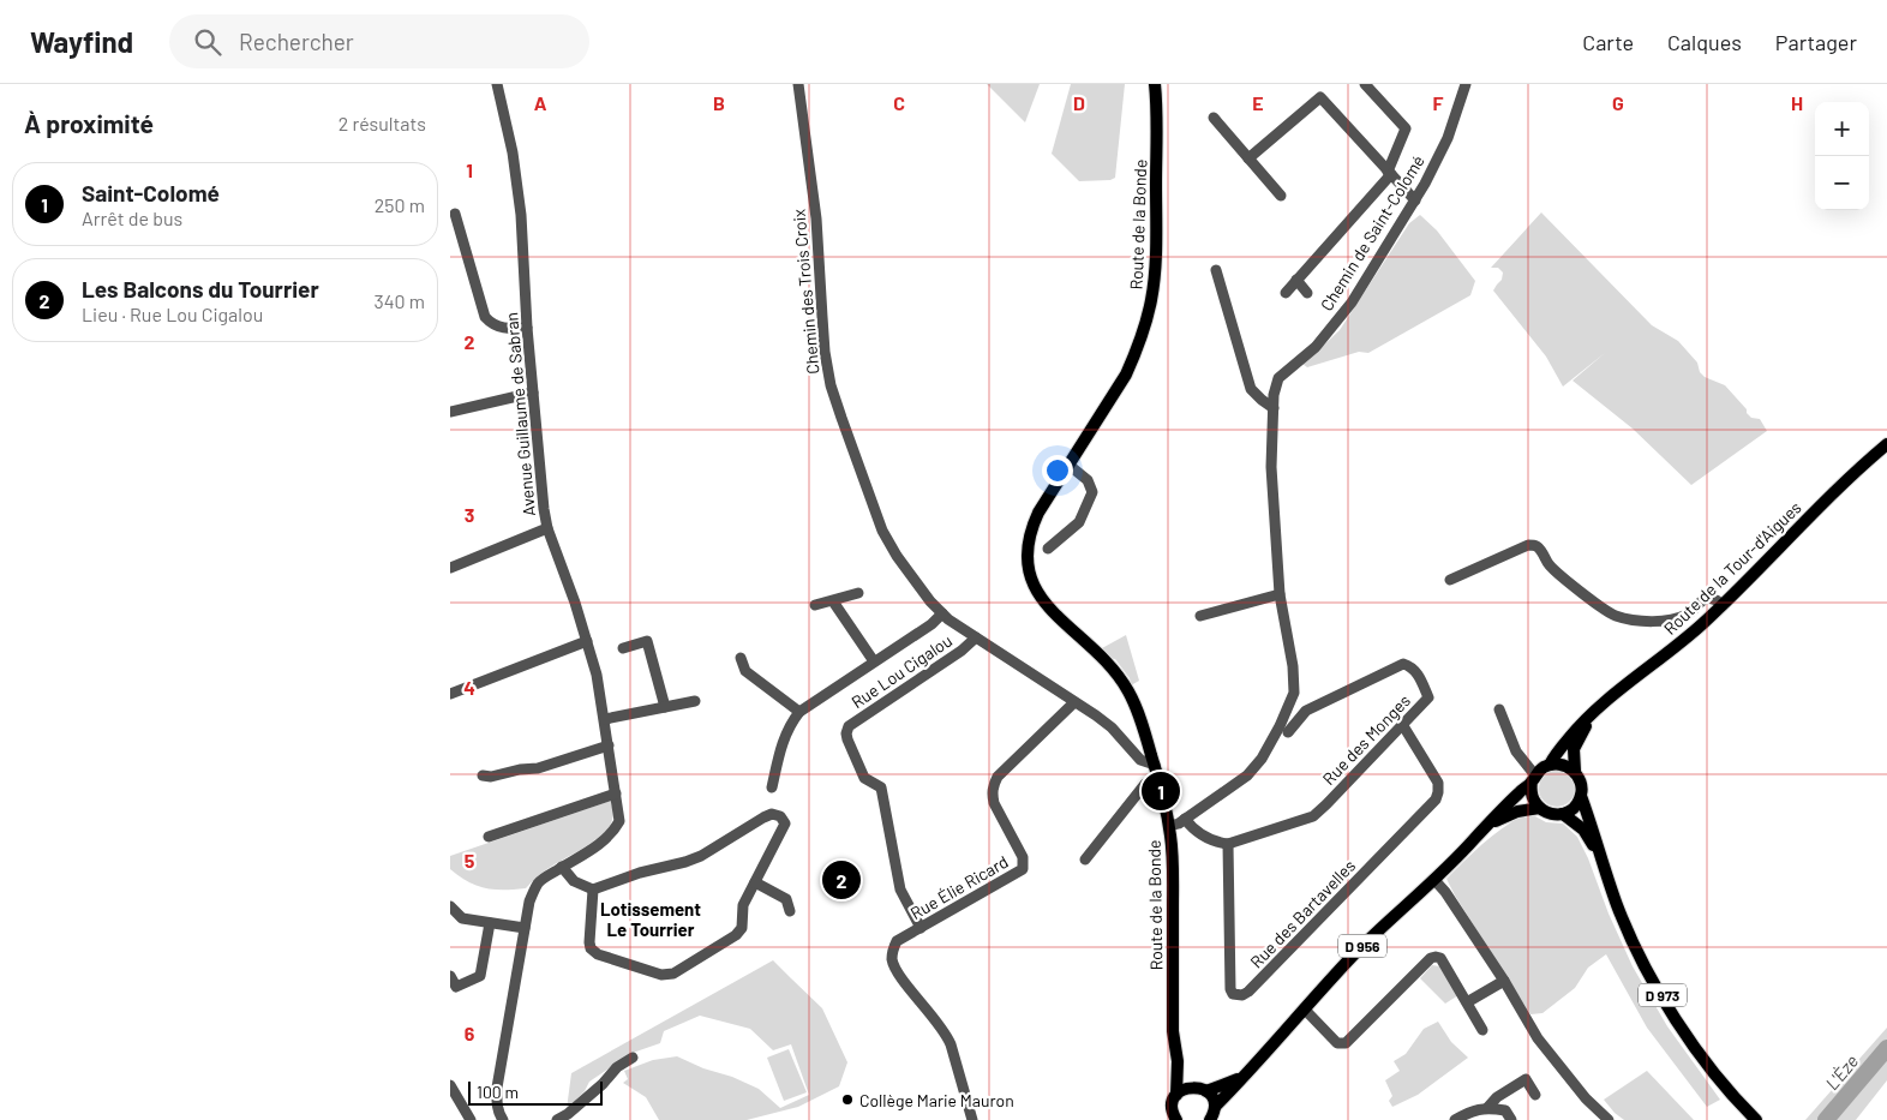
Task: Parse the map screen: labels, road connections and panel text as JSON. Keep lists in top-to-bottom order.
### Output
{
  "streets": {
    "main road": [
      "Route de la Bonde",
      "Route de la Tour-d'Aigues",
      "D 956",
      "D 973"
    ],
    "street": [
      "Chemin de Saint-Colomé",
      "Chemin des Trois Croix",
      "Avenue Guillaume de Sabran",
      "Rue Lou Cigalou",
      "Rue des Monges",
      "Rue Élie Ricard",
      "Rue des Bartavelles"
    ]
  },
  "crossings": [
    ["Route de la Bonde", "Chemin de Saint-Colomé"],
    ["Route de la Bonde", "Chemin des Trois Croix"],
    ["Route de la Bonde", "D 956"],
    ["Chemin des Trois Croix", "Rue Lou Cigalou"],
    ["Chemin des Trois Croix", "Rue Élie Ricard"],
    ["Route de la Tour-d'Aigues", "D 956"],
    ["Route de la Tour-d'Aigues", "D 973"],
    ["Rue Lou Cigalou", "Rue Élie Ricard"],
    ["Rue des Monges", "Rue des Bartavelles"],
    ["D 956", "D 973"]
  ],
  "districts": ["Lotissement Le Tourrier"],
  "water": ["L'Èze"],
  "places": ["Collège Marie Mauron"],
  "scale_bar": "100 m",
  "page": {
    "header": "Wayfind",
    "search": "Rechercher",
    "nav": ["Carte", "Calques", "Partager"],
    "heading": ["À proximité", "2 résultats"],
    "map_buttons": ["+", "−"],
    "list": [
      {
        "mark": "1",
        "name": "Saint-Colomé",
        "note": "Arrêt de bus",
        "value": "250 m"
      },
      {
        "mark": "2",
        "name": "Les Balcons du Tourrier",
        "note": "Lieu · Rue Lou Cigalou",
        "value": "340 m"
      }
    ],
    "pins": ["1", "2"],
    "scale": "100 m"
  },
  "grid": {
    "columns": [
      "A",
      "B",
      "C",
      "D",
      "E",
      "F",
      "G",
      "H"
    ],
    "rows": [
      "1",
      "2",
      "3",
      "4",
      "5",
      "6"
    ]
  }
}
